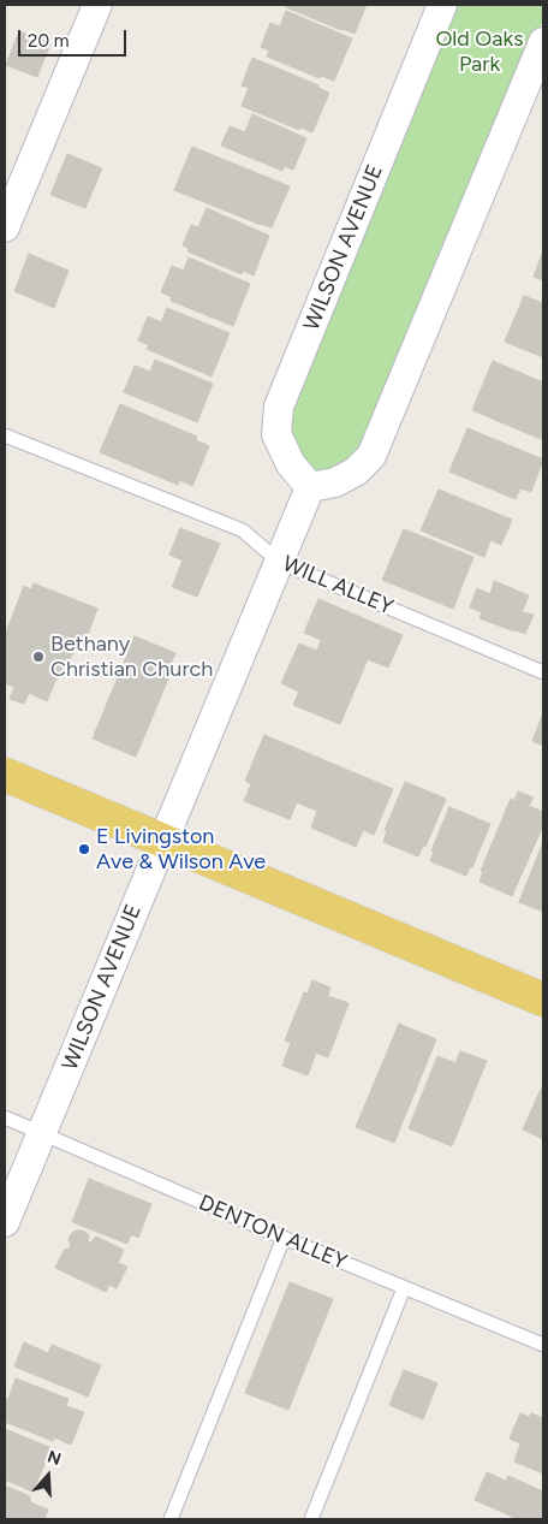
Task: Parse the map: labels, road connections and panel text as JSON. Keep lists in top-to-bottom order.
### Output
{
  "streets": {
    "street": ["WILSON AVENUE"],
    "lane": ["WILL ALLEY", "DENTON ALLEY"]
  },
  "crossings": [
    ["WILSON AVENUE", "WILL ALLEY"],
    ["WILSON AVENUE", "DENTON ALLEY"]
  ],
  "parks": ["Old Oaks Park"],
  "places": ["Bethany Christian Church", "E Livingston Ave & Wilson Ave"],
  "scale_bar": "20 m",
  "north": "top"
}
